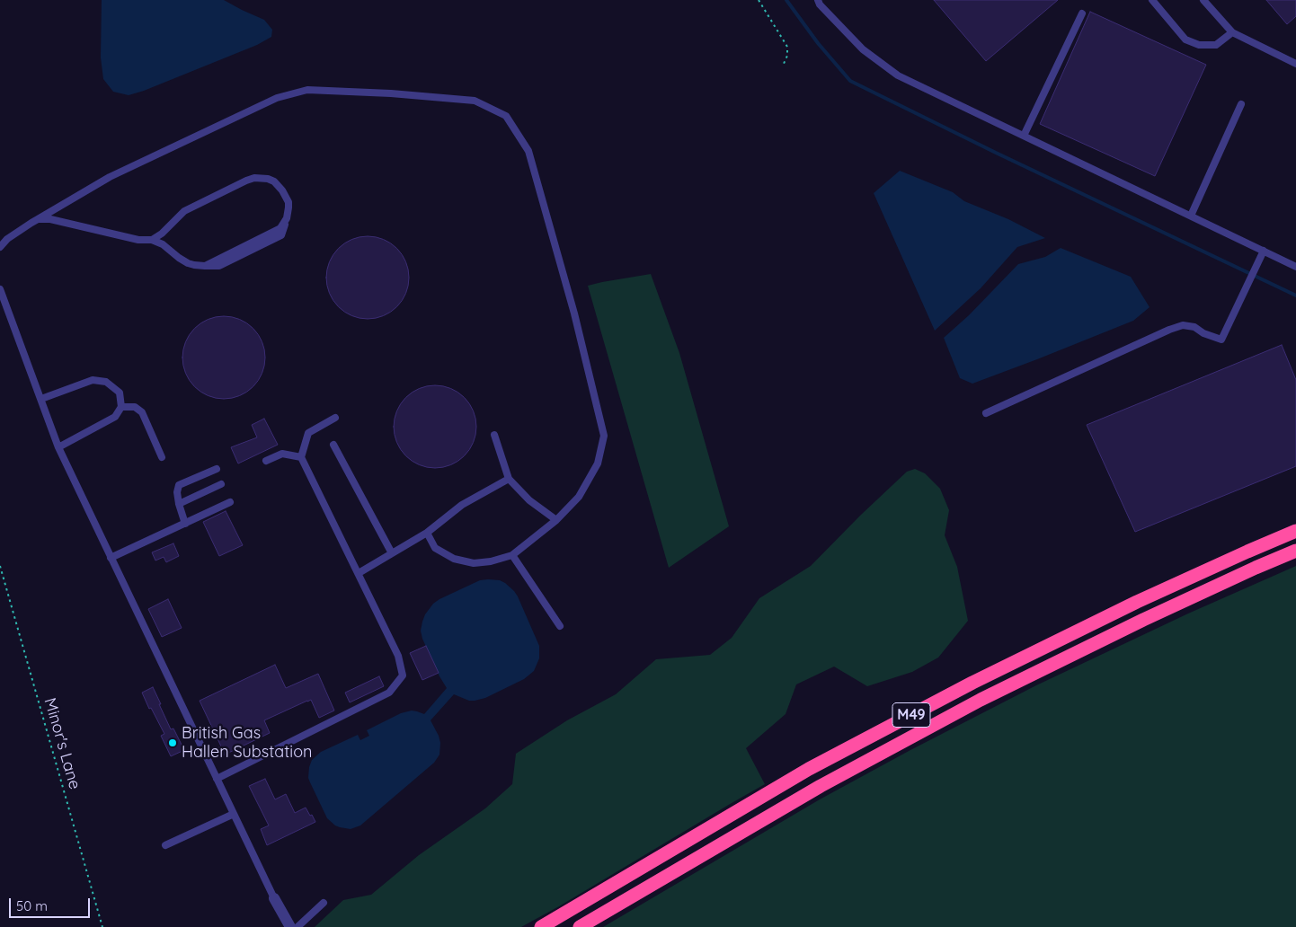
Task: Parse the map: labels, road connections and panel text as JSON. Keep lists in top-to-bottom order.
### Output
{
  "streets": {
    "highway": ["M49"],
    "path": ["Minor's Lane"]
  },
  "places": ["British Gas Hallen Substation"],
  "scale_bar": "50 m"
}
